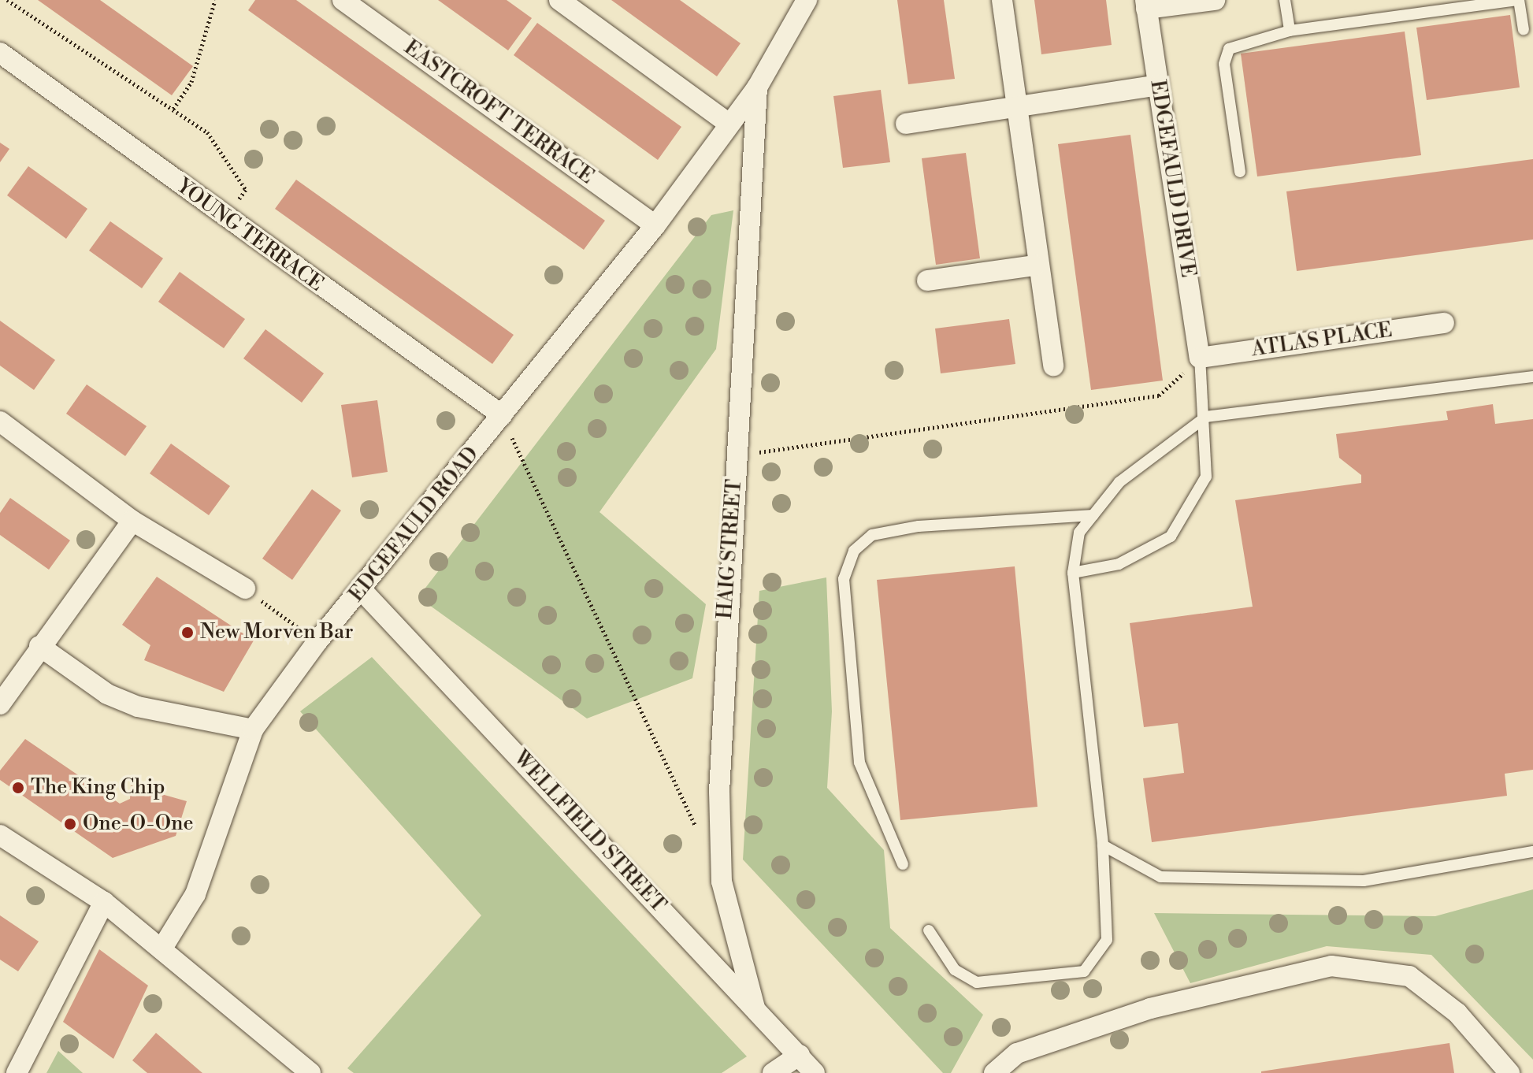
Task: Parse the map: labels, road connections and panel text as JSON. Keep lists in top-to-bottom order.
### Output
{
  "streets": {
    "street": [
      "EASTCROFT TERRACE",
      "EDGEFAULD DRIVE",
      "YOUNG TERRACE",
      "ATLAS PLACE",
      "EDGEFAULD ROAD",
      "HAIG STREET",
      "WELLFIELD STREET"
    ]
  },
  "crossings": [
    ["EASTCROFT TERRACE", "EDGEFAULD ROAD"],
    ["EDGEFAULD DRIVE", "ATLAS PLACE"],
    ["YOUNG TERRACE", "EDGEFAULD ROAD"],
    ["EDGEFAULD ROAD", "HAIG STREET"],
    ["EDGEFAULD ROAD", "WELLFIELD STREET"],
    ["HAIG STREET", "WELLFIELD STREET"]
  ],
  "places": ["New Morven Bar", "The King Chip", "One-O-One"]
}
